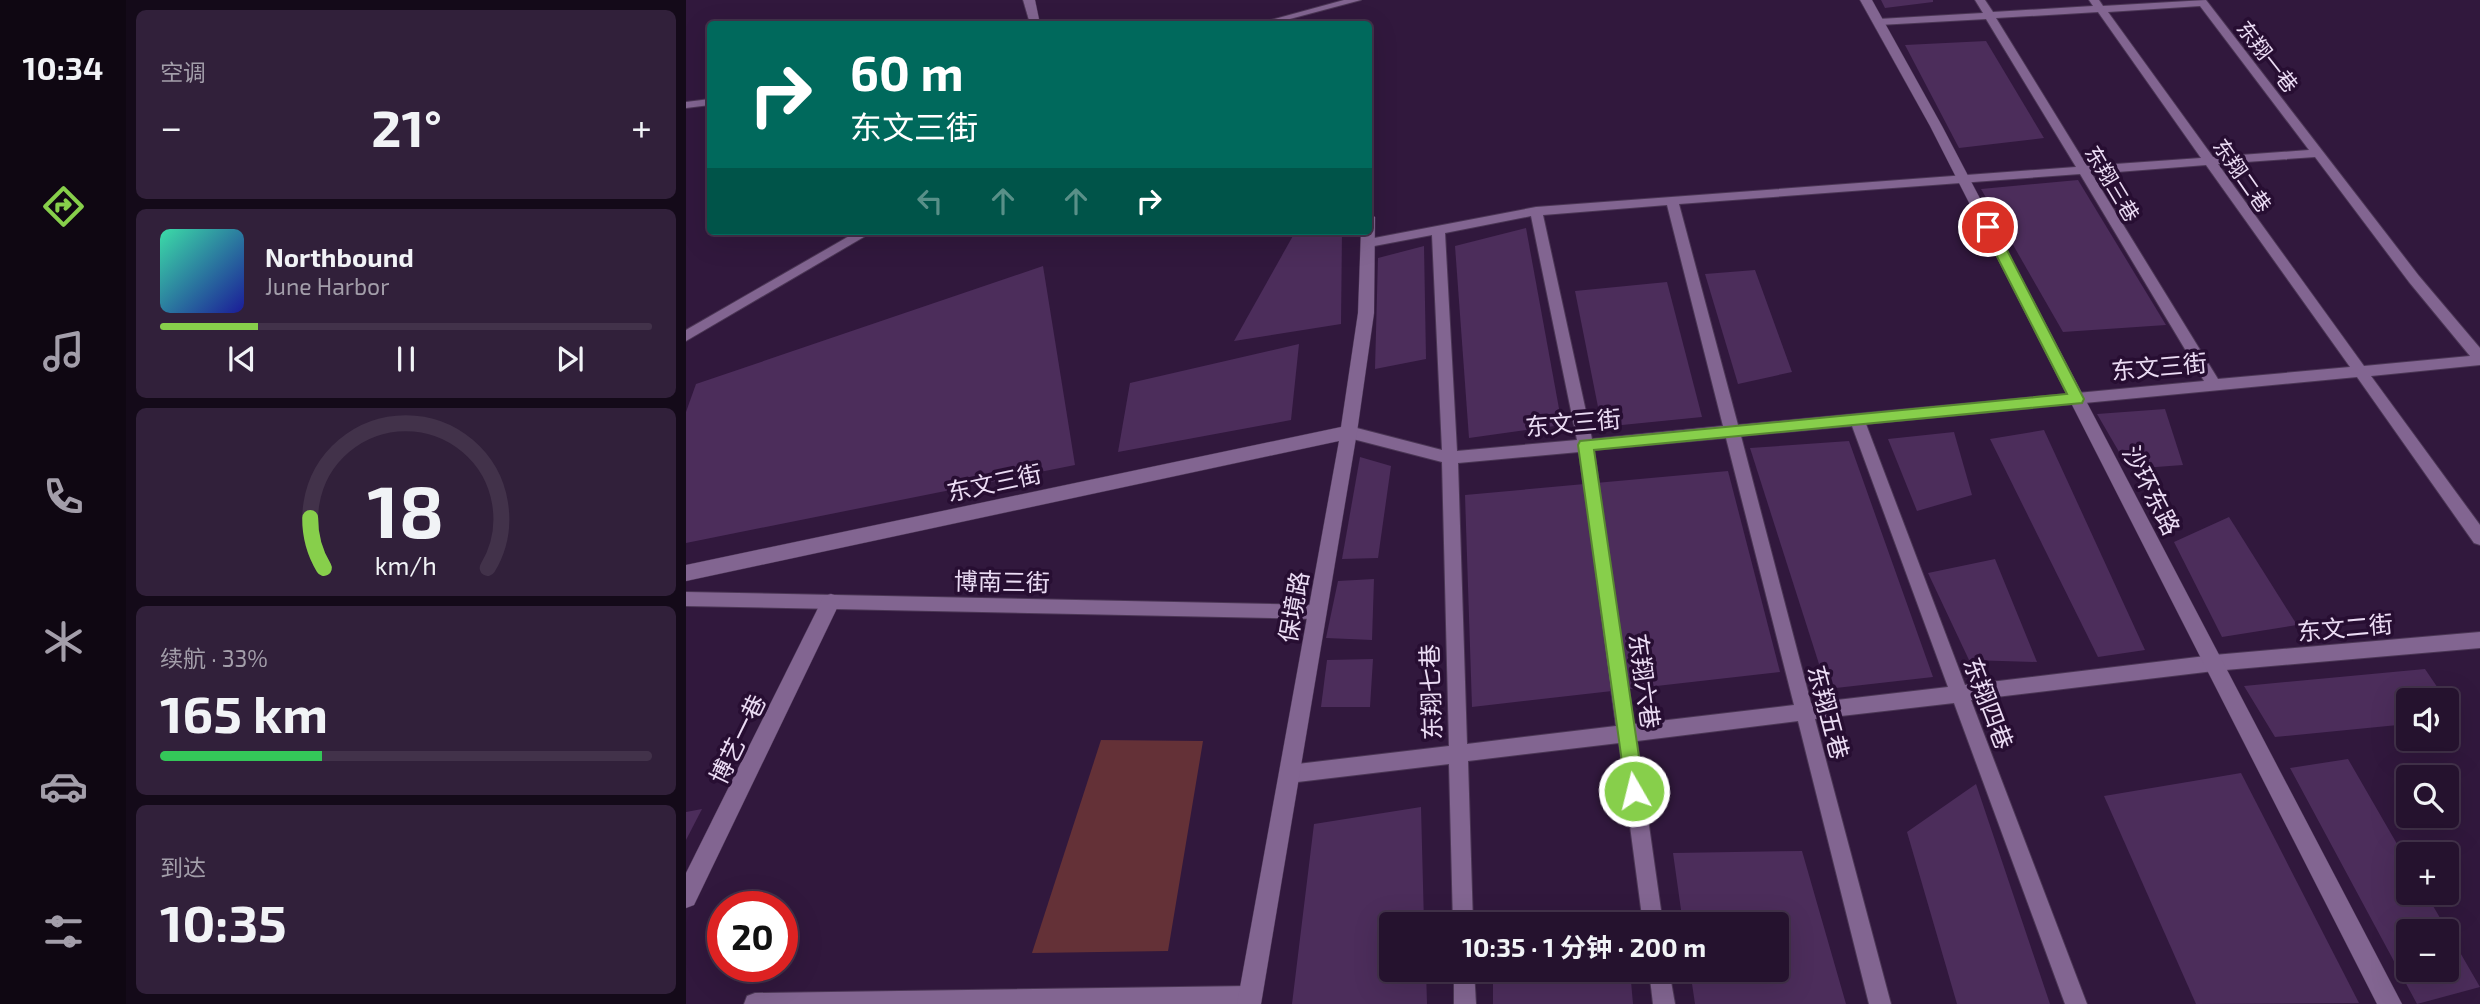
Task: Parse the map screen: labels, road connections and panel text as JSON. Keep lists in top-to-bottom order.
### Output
{
  "streets": {
    "street": ["东文三街", "沙环东路", "保境路"],
    "lane": [
      "东翔一巷",
      "东翔二巷",
      "东翔三巷",
      "博南三街",
      "东文二街",
      "东翔六巷",
      "东翔七巷",
      "东翔四巷",
      "东翔五巷",
      "博艺一巷"
    ]
  },
  "crossings": [
    ["东翔一巷", "东文三街"],
    ["东翔二巷", "东文三街"],
    ["东翔三巷", "东文三街"],
    ["东文三街", "沙环东路"],
    ["东文三街", "保境路"],
    ["东文三街", "东翔六巷"],
    ["东文三街", "东翔七巷"],
    ["东文三街", "东翔四巷"],
    ["东文三街", "东翔五巷"],
    ["沙环东路", "东文二街"],
    ["博南三街", "保境路"],
    ["博南三街", "博艺一巷"],
    ["保境路", "东文二街"]
  ],
  "page": {
    "tabs": "10:34",
    "tile": [
      "空调",
      ["续航 · 33%", "165 km"],
      ["到达", "10:35"]
    ],
    "turn": ["60 m", "东文三街"],
    "heat": ["−", "21°", "+"],
    "song": ["Northbound", "June Harbor"],
    "map_buttons": ["+", "−"],
    "limit": "20",
    "trip": "10:35 · 1 分钟 · 200 m",
    "gauge": ["18", "km/h"]
  }
}
